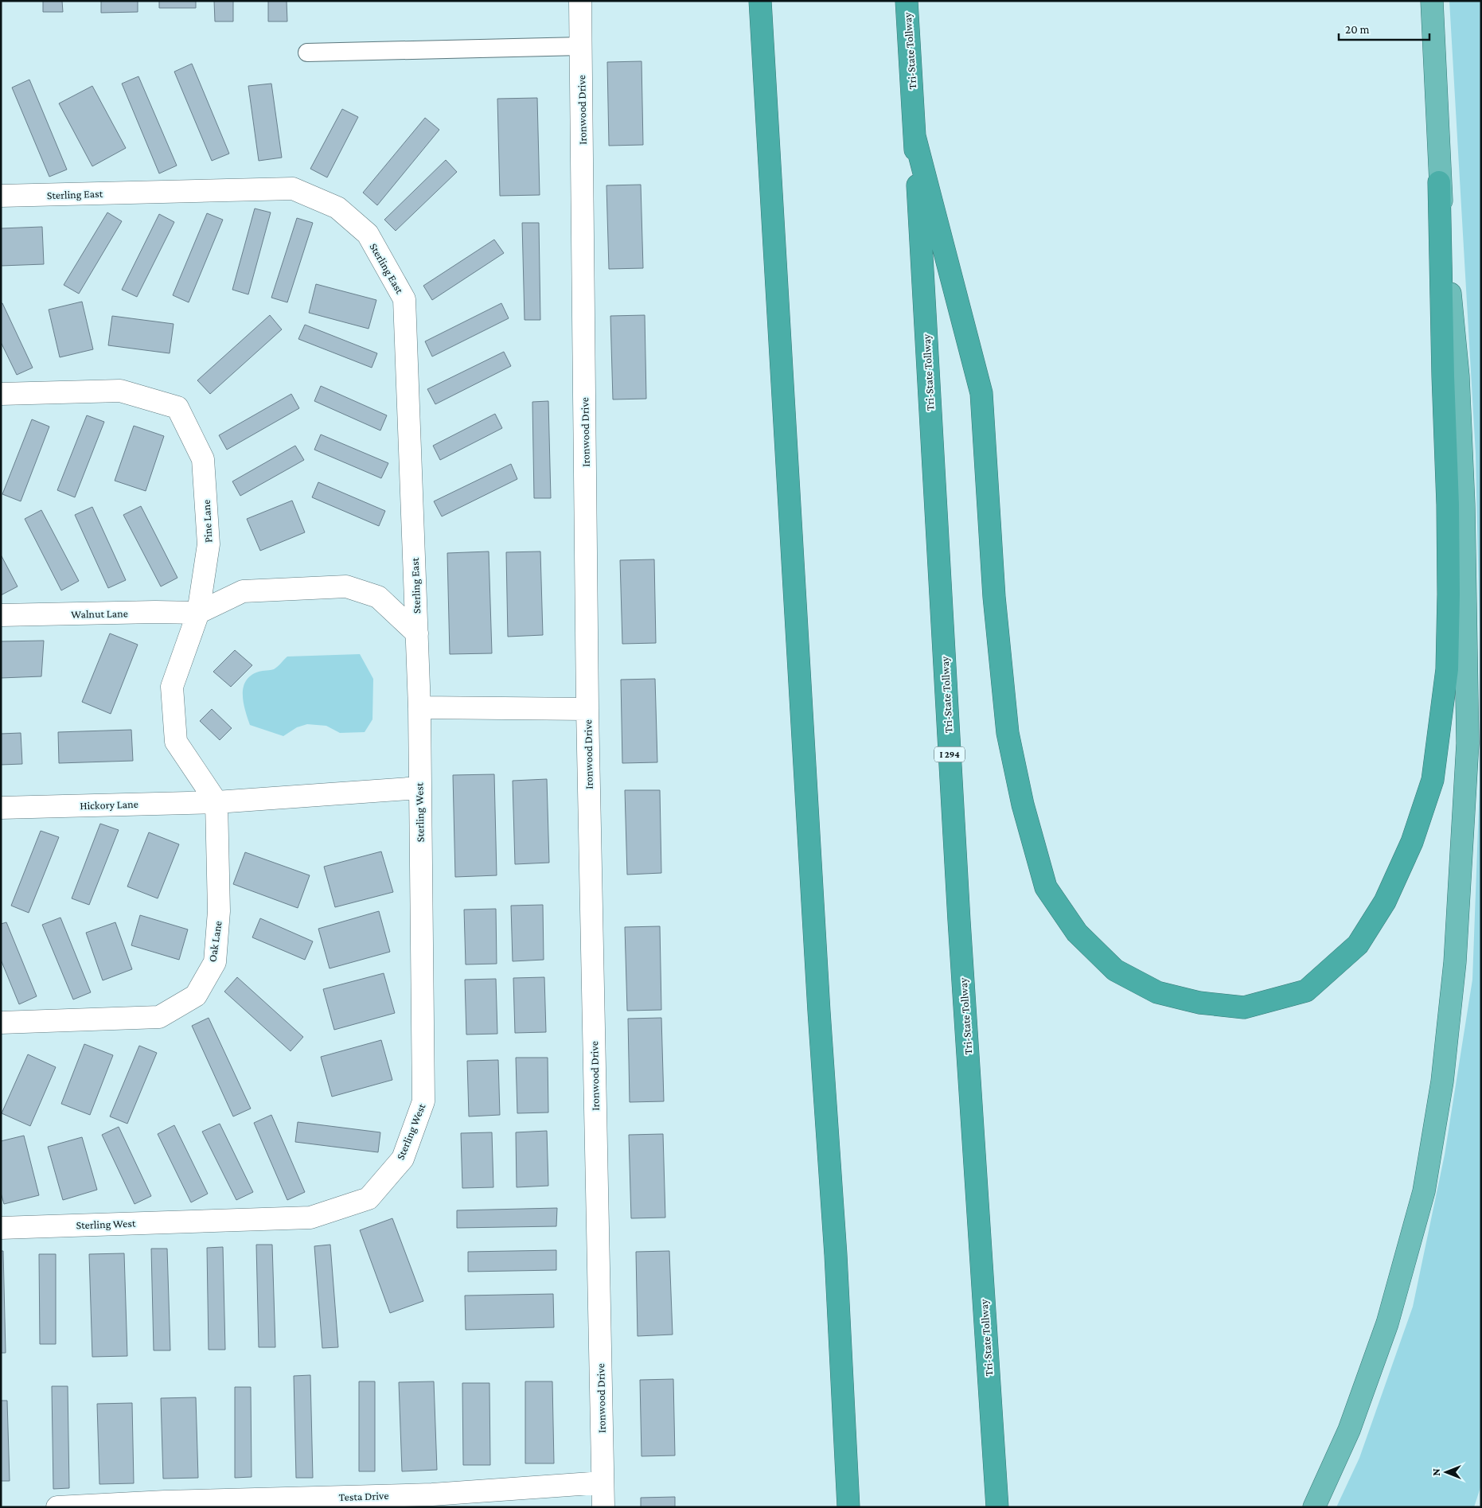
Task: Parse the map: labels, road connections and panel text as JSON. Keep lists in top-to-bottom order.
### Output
{
  "streets": {
    "highway": ["Tri-State Tollway", "I 294"],
    "street": [
      "Ironwood Drive",
      "Sterling East",
      "Pine Lane",
      "Walnut Lane",
      "Hickory Lane",
      "Sterling West",
      "Oak Lane",
      "Testa Drive"
    ]
  },
  "crossings": [
    ["Ironwood Drive", "Testa Drive"],
    ["Sterling East", "Sterling West"],
    ["Pine Lane", "Walnut Lane"],
    ["Pine Lane", "Hickory Lane"],
    ["Pine Lane", "Oak Lane"],
    ["Hickory Lane", "Sterling West"],
    ["Hickory Lane", "Oak Lane"]
  ],
  "scale_bar": "20 m",
  "north": "left"
}
